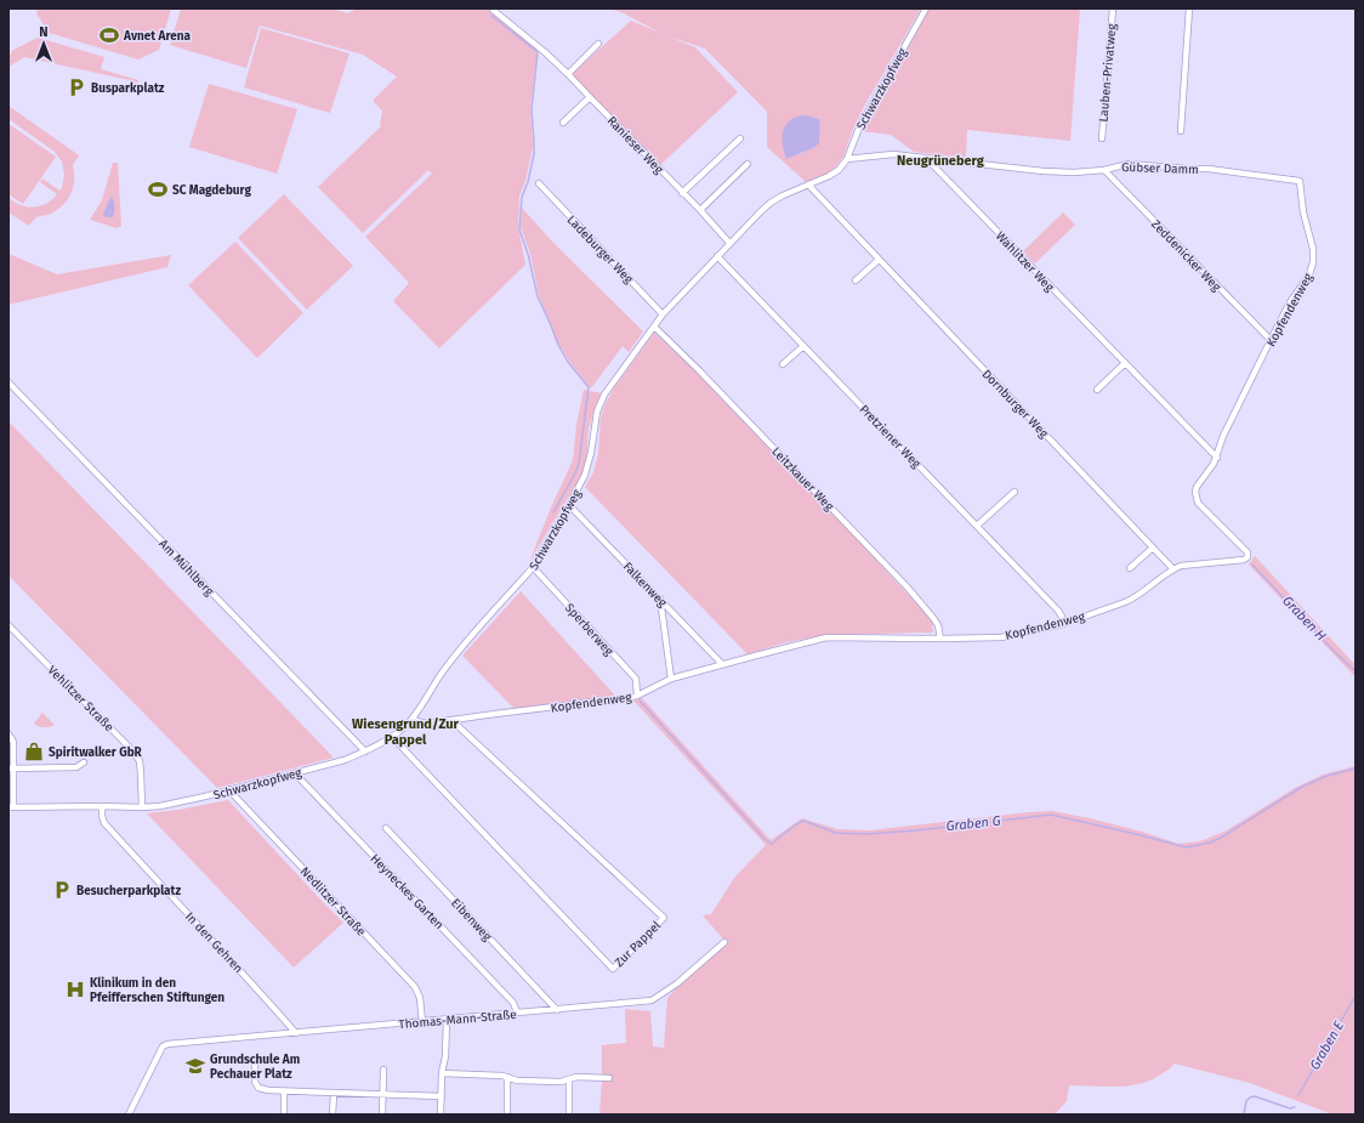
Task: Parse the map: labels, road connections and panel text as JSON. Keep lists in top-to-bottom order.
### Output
{
  "streets": {
    "street": [
      "Lauben-Privatweg",
      "Schwarzkopfweg",
      "Ranieser Weg",
      "Gübser Damm",
      "Ladeburger Weg",
      "Zeddenicker Weg",
      "Wahlitzer Weg",
      "Kopfendenweg",
      "Dornburger Weg",
      "Pretziener Weg",
      "Leitzkauer Weg",
      "Am Mühlberg",
      "Falkenweg",
      "Sperberweg",
      "Vehlitzer Straße",
      "Heyneckes Garten",
      "Nedlitzer Straße",
      "Eibenweg",
      "In den Gehren",
      "Zur Pappel",
      "Thomas-Mann-Straße"
    ]
  },
  "crossings": [
    ["Schwarzkopfweg", "Ranieser Weg"],
    ["Schwarzkopfweg", "Gübser Damm"],
    ["Schwarzkopfweg", "Ladeburger Weg"],
    ["Schwarzkopfweg", "Kopfendenweg"],
    ["Schwarzkopfweg", "Dornburger Weg"],
    ["Schwarzkopfweg", "Pretziener Weg"],
    ["Schwarzkopfweg", "Leitzkauer Weg"],
    ["Schwarzkopfweg", "Am Mühlberg"],
    ["Schwarzkopfweg", "Falkenweg"],
    ["Schwarzkopfweg", "Sperberweg"],
    ["Schwarzkopfweg", "Vehlitzer Straße"],
    ["Schwarzkopfweg", "Heyneckes Garten"],
    ["Schwarzkopfweg", "Nedlitzer Straße"],
    ["Schwarzkopfweg", "In den Gehren"],
    ["Schwarzkopfweg", "Zur Pappel"],
    ["Gübser Damm", "Zeddenicker Weg"],
    ["Gübser Damm", "Wahlitzer Weg"],
    ["Gübser Damm", "Kopfendenweg"],
    ["Zeddenicker Weg", "Kopfendenweg"],
    ["Wahlitzer Weg", "Kopfendenweg"],
    ["Kopfendenweg", "Dornburger Weg"],
    ["Kopfendenweg", "Pretziener Weg"],
    ["Kopfendenweg", "Leitzkauer Weg"],
    ["Kopfendenweg", "Falkenweg"],
    ["Kopfendenweg", "Sperberweg"],
    ["Kopfendenweg", "Zur Pappel"],
    ["Heyneckes Garten", "Thomas-Mann-Straße"],
    ["Nedlitzer Straße", "Thomas-Mann-Straße"],
    ["Eibenweg", "Thomas-Mann-Straße"],
    ["In den Gehren", "Thomas-Mann-Straße"]
  ],
  "districts": ["Neugrüneberg", "Wiesengrund/Zur Pappel"],
  "water": ["Graben H", "Graben G", "Graben E"],
  "places": {
    "sports": ["Avnet Arena", "SC Magdeburg"],
    "parking": ["Busparkplatz", "Besucherparkplatz"],
    "shop": ["Spiritwalker GbR"],
    "hospital": ["Klinikum in den Pfeifferschen Stiftungen"],
    "school or university": ["Grundschule Am Pechauer Platz"]
  },
  "north": "top"
}
